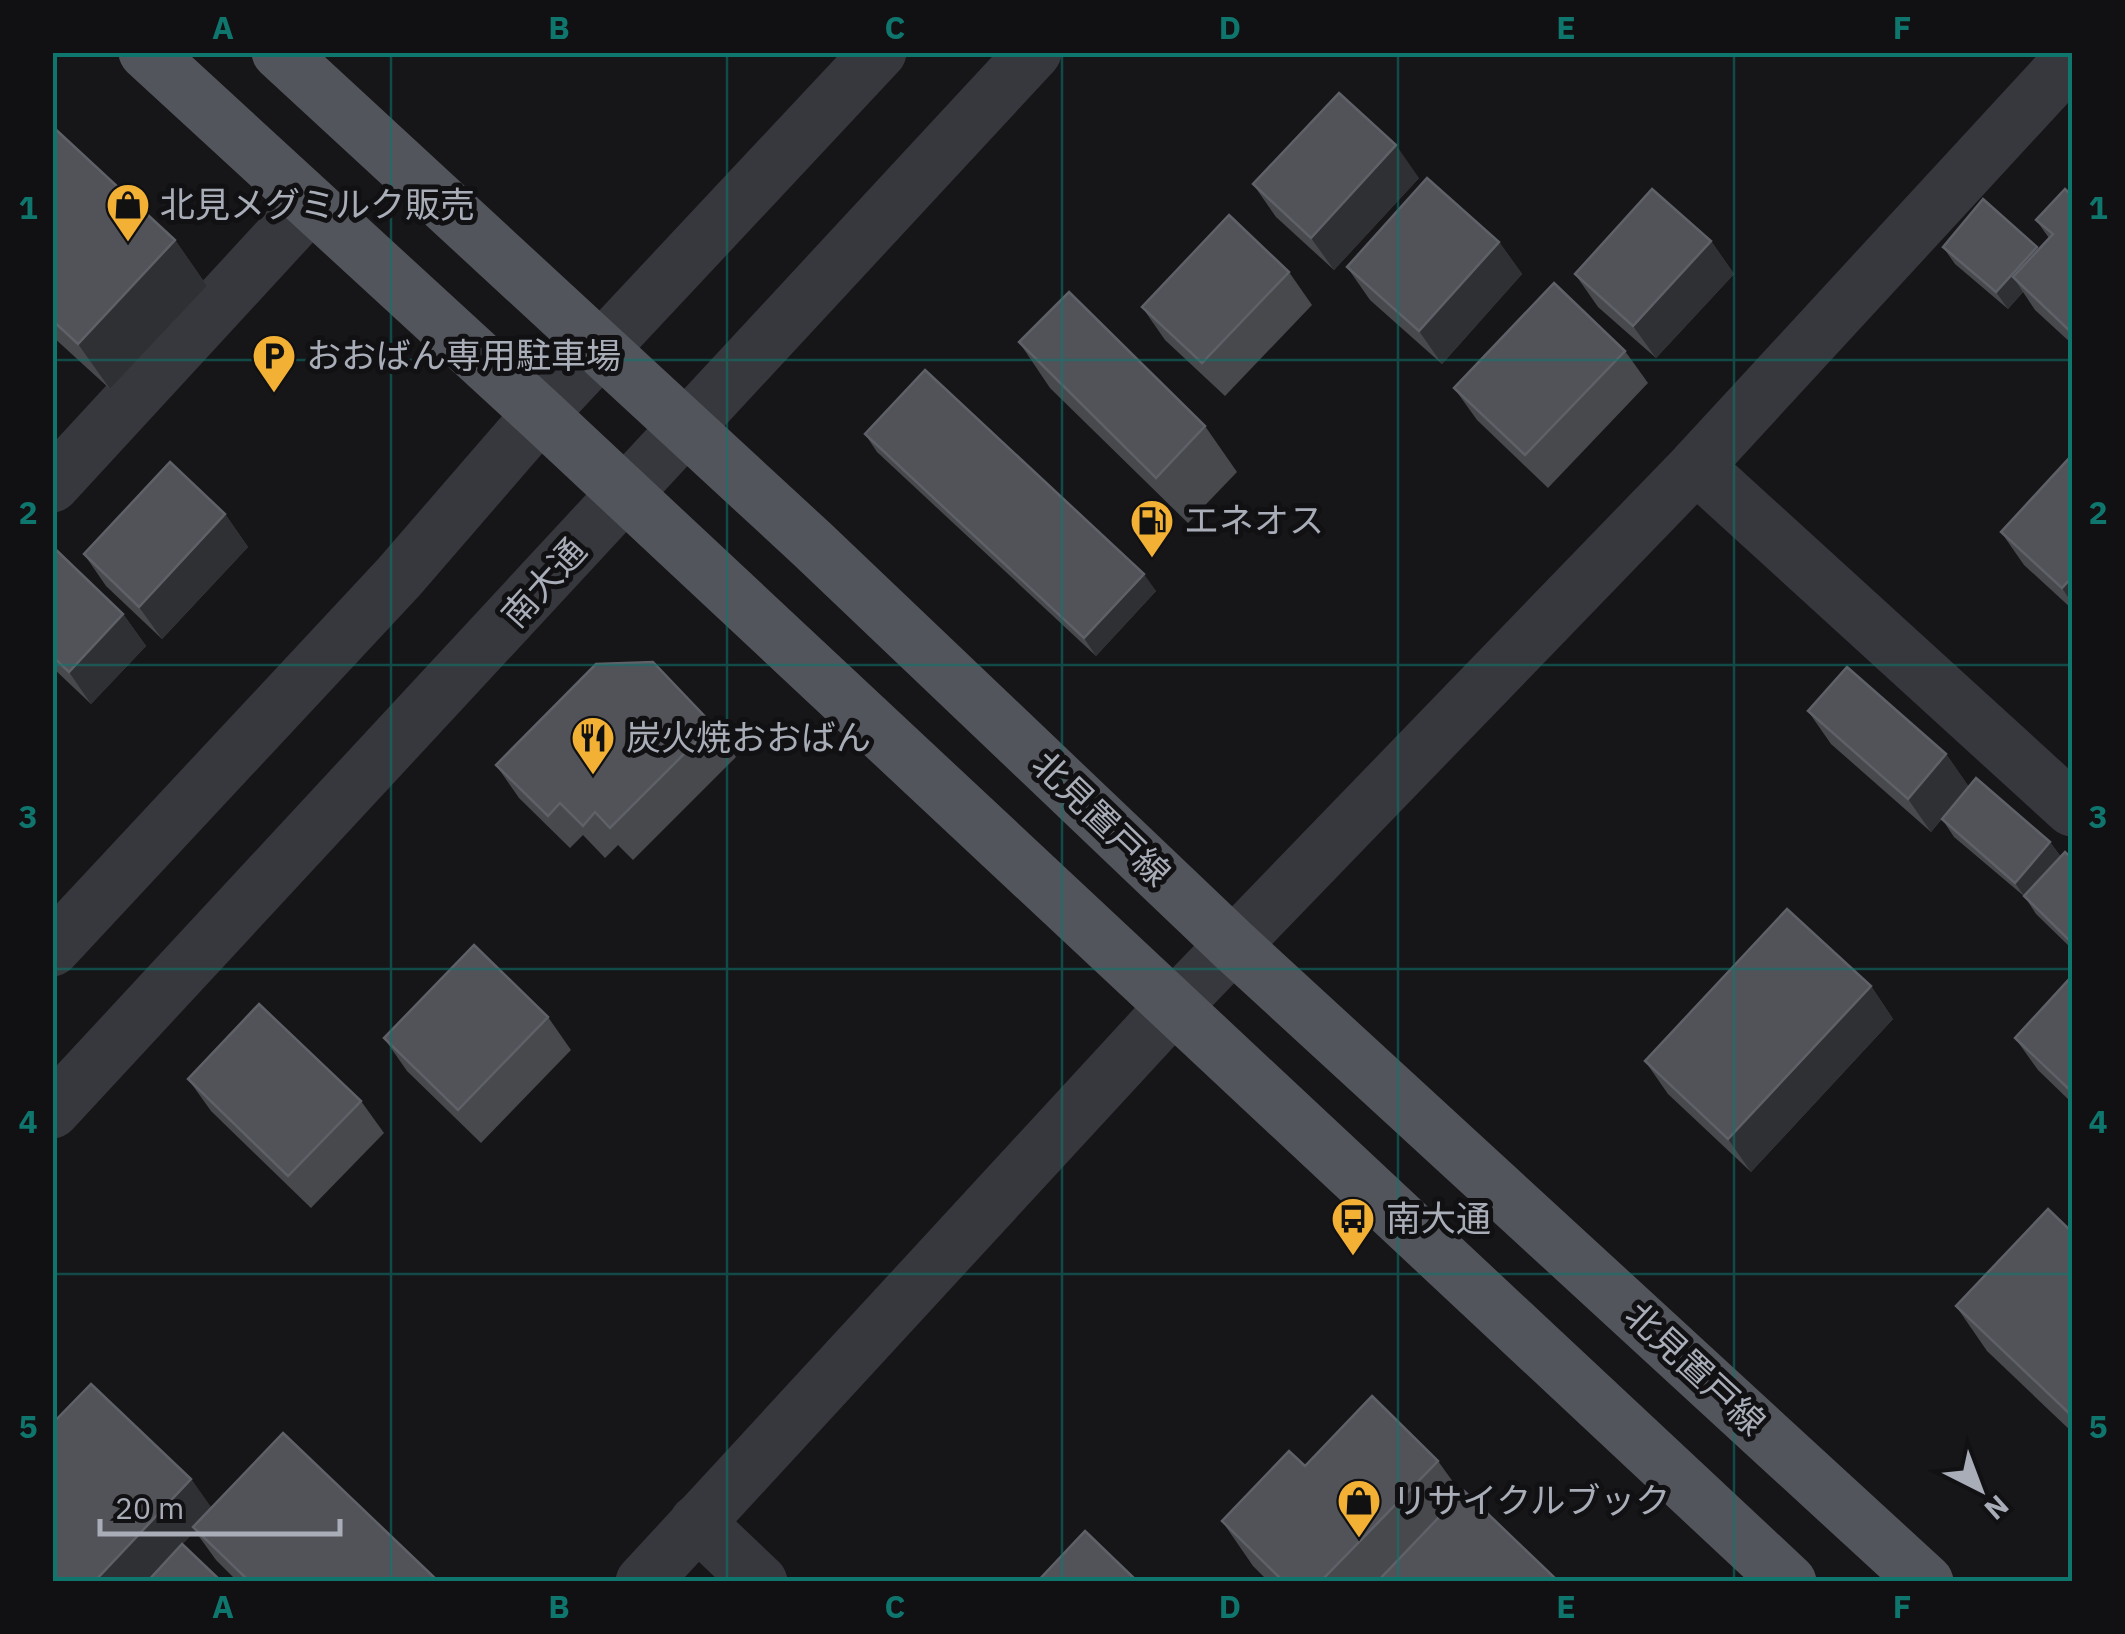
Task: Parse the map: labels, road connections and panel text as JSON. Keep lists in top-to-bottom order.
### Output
{
  "streets": {
    "main road": ["北見置戸線"],
    "street": ["南大通"]
  },
  "crossings": [
    ["南大通", "北見置戸線"]
  ],
  "places": {
    "shop": ["北見メグミルク販売", "リサイクルブック"],
    "parking": ["おおばん専用駐車場"],
    "fuel station": ["エネオス"],
    "restaurant": ["炭火焼おおばん"],
    "bus stop": ["南大通"]
  },
  "scale_bar": "20 m",
  "north": "bottom right",
  "grid": {
    "columns": [
      "A",
      "B",
      "C",
      "D",
      "E",
      "F"
    ],
    "rows": [
      "1",
      "2",
      "3",
      "4",
      "5"
    ]
  }
}
